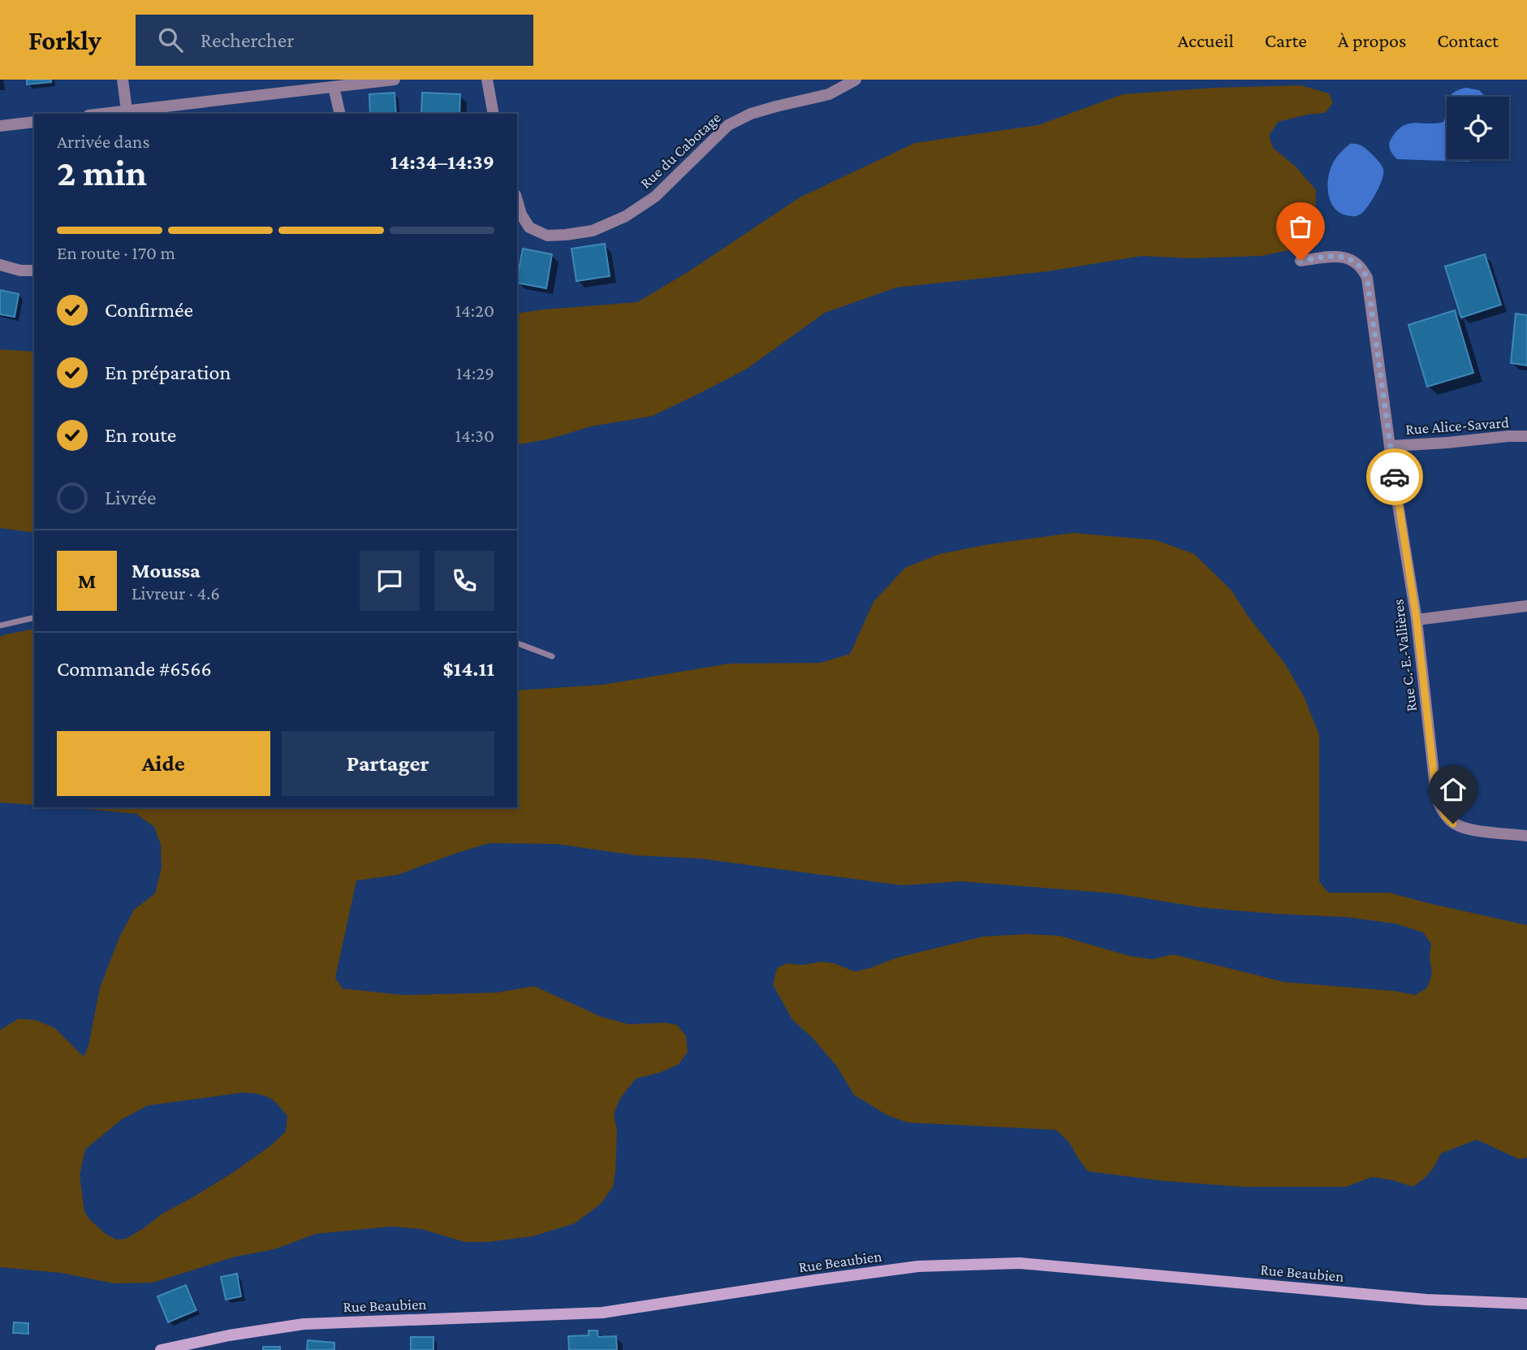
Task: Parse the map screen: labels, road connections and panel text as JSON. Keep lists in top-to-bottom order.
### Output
{
  "streets": {
    "main road": ["Rue Beaubien"],
    "street": ["Rue du Cabotage", "Rue Alice-Savard", "Rue C.-E.-Vallières"]
  },
  "crossings": [
    ["Rue Alice-Savard", "Rue C.-E.-Vallières"]
  ],
  "page": {
    "header": "Forkly",
    "search": "Rechercher",
    "nav": [
      "Accueil",
      "Carte",
      "À propos",
      "Contact"
    ],
    "heading": ["2 min", "Arrivée dans", "14:34–14:39"],
    "panel": [
      "Moussa",
      "Livreur · 4.6",
      "Commande #6566",
      "$14.11"
    ],
    "bar": "En route · 170 m",
    "list": [
      ["Confirmée", "14:20"],
      ["En préparation", "14:29"],
      ["En route", "14:30"],
      "Livrée"
    ],
    "round": "M",
    "buttons": ["Aide", "Partager"]
  }
}
